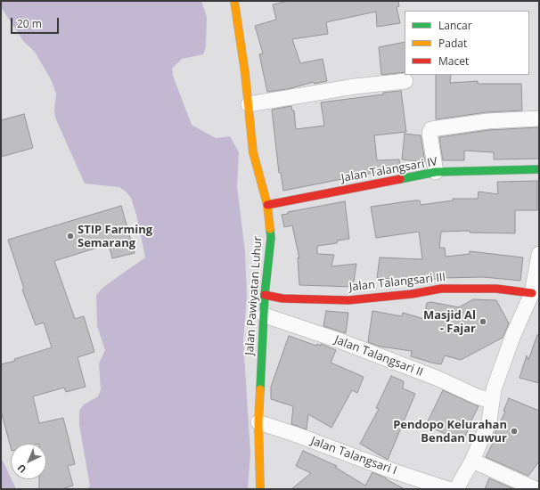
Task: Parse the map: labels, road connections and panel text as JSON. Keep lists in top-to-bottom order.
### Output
{
  "streets": {
    "street": [
      "Jalan Talangsari IV",
      "Jalan Talangsari III",
      "Jalan Pawiyatan Luhur",
      "Jalan Talangsari II",
      "Jalan Talangsari I"
    ]
  },
  "crossings": [
    ["Jalan Talangsari IV", "Jalan Pawiyatan Luhur"],
    ["Jalan Talangsari III", "Jalan Pawiyatan Luhur"],
    ["Jalan Talangsari III", "Jalan Talangsari II"],
    ["Jalan Pawiyatan Luhur", "Jalan Talangsari II"],
    ["Jalan Pawiyatan Luhur", "Jalan Talangsari I"]
  ],
  "places": ["STIP Farming Semarang", "Masjid Al - Fajar", "Pendopo Kelurahan Bendan Duwur"],
  "legend": ["Lancar", "Padat", "Macet"],
  "scale_bar": "20 m",
  "north": "bottom left"
}
